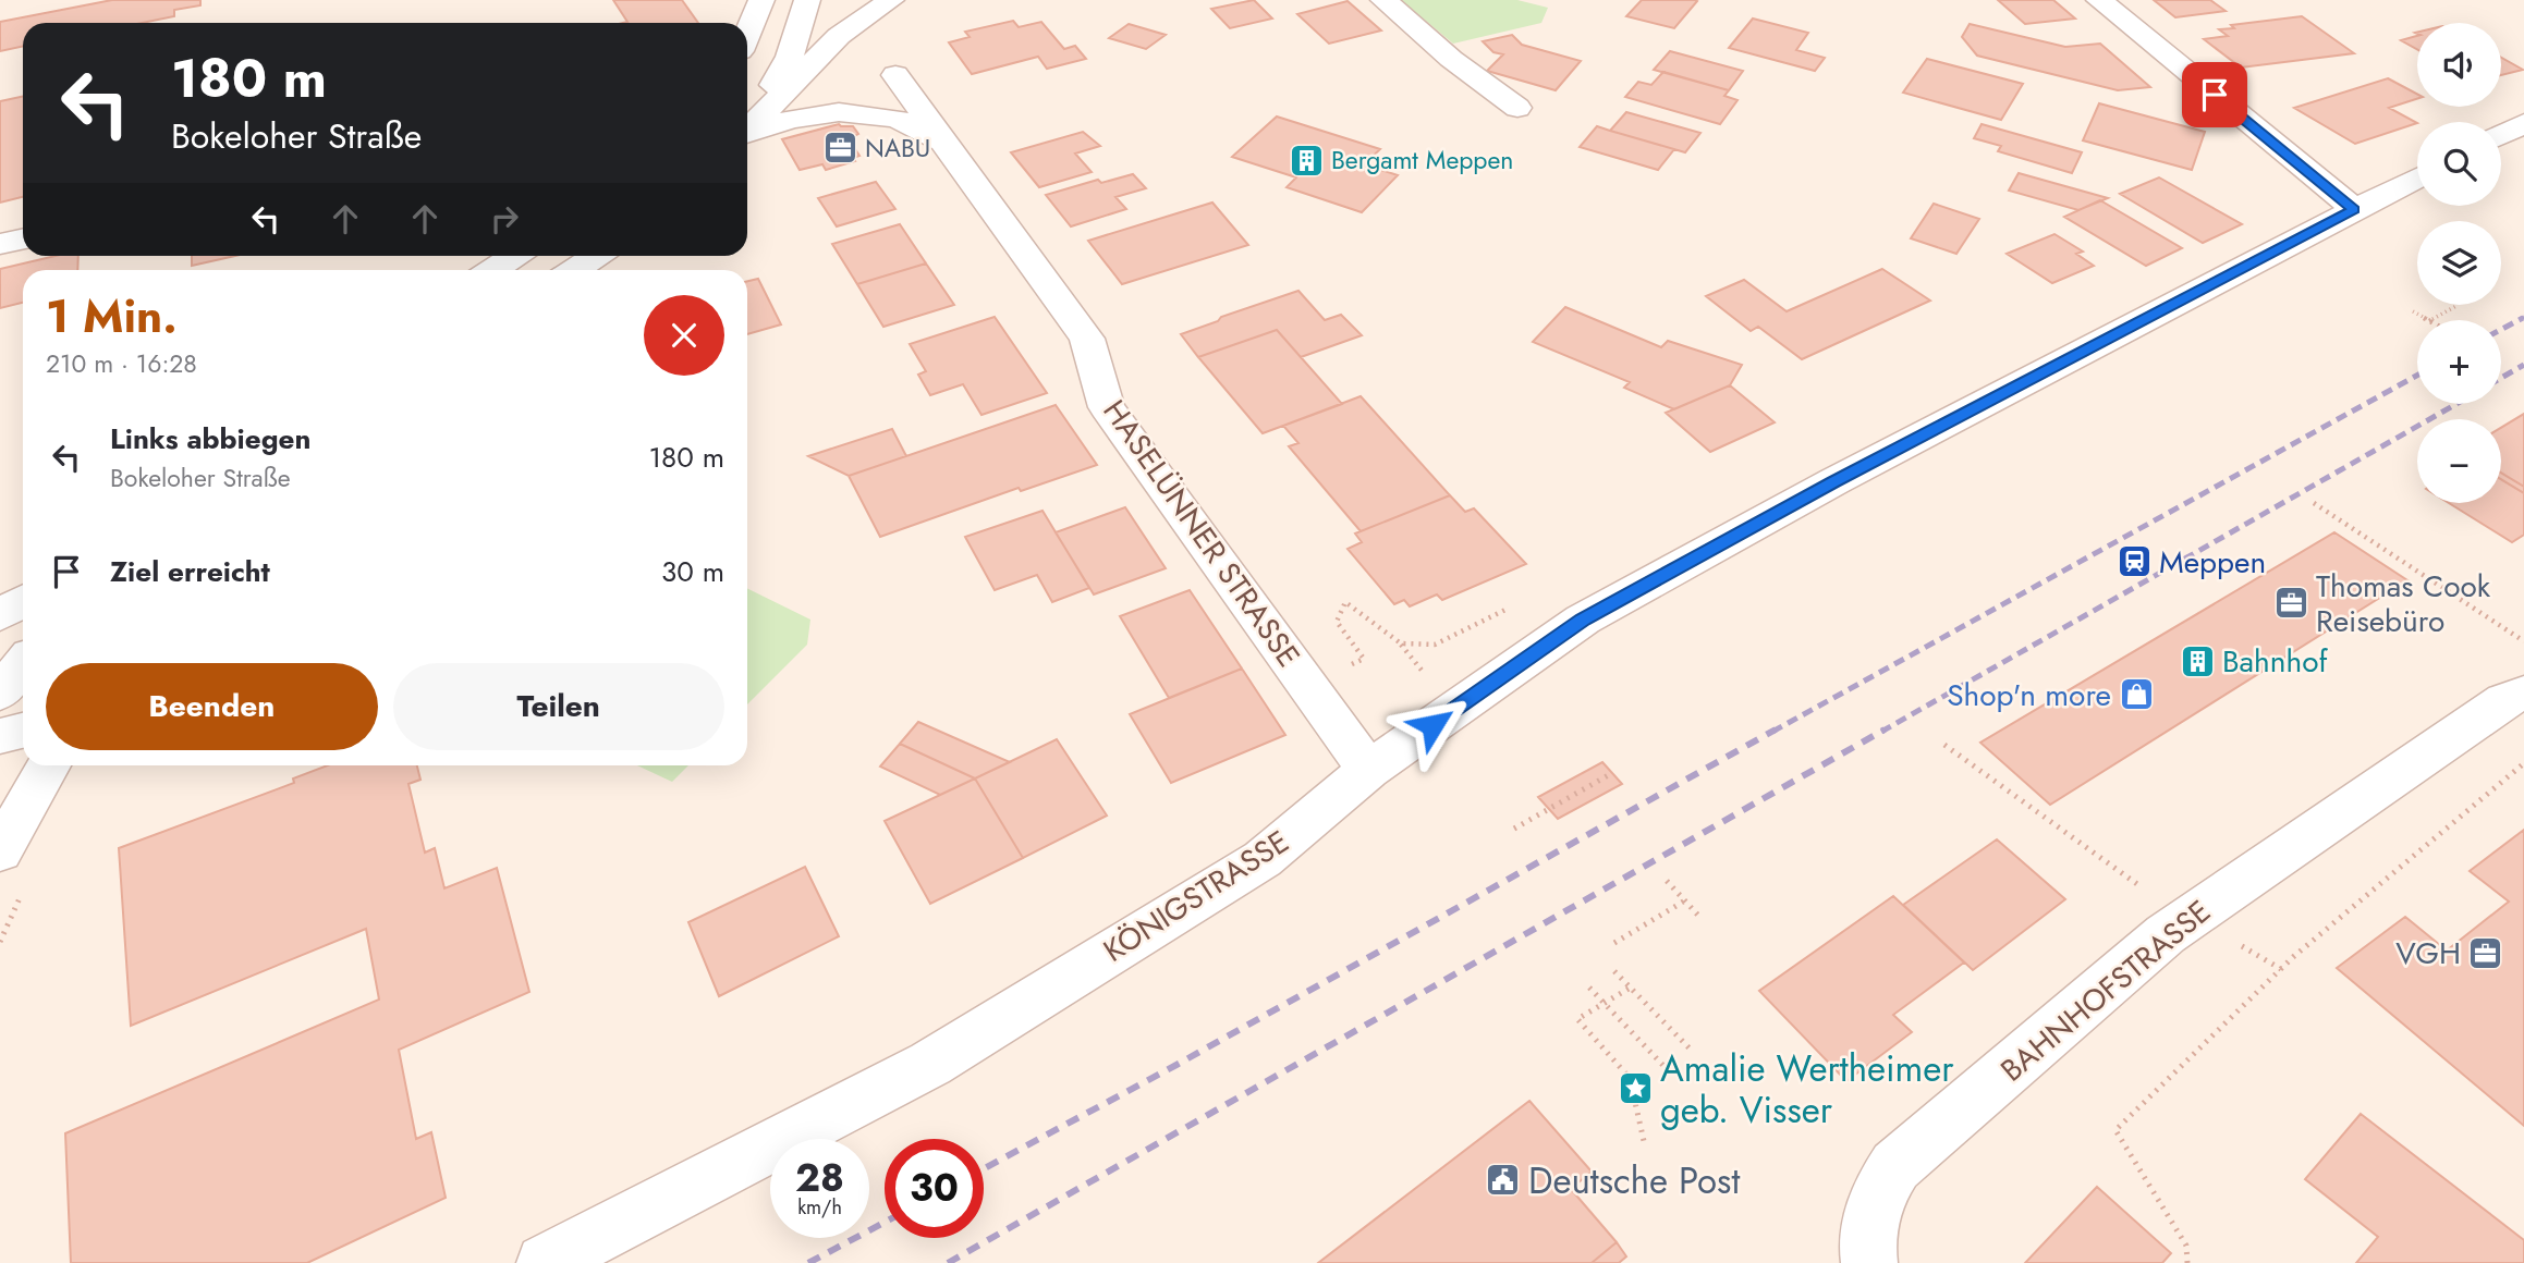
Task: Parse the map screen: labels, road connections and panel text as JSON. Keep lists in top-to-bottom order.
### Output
{
  "streets": {
    "street": ["HASELÜNNER STRASSE", "KÖNIGSTRASSE", "BAHNHOFSTRASSE"]
  },
  "crossings": [
    ["HASELÜNNER STRASSE", "KÖNIGSTRASSE"]
  ],
  "places": {
    "office": ["NABU", "Thomas Cook Reisebüro", "VGH"],
    "building": ["Bergamt Meppen", "Bahnhof"],
    "station": ["Meppen"],
    "shop": ["Shop'n more"],
    "place": ["Amalie Wertheimer geb. Visser"],
    "public building": ["Deutsche Post"]
  },
  "page": {
    "map_buttons": ["+", "−"],
    "turn": ["180 m", "Bokeloher Straße"],
    "heading": ["1 Min.", "210 m · 16:28"],
    "list": [
      {
        "name": "Links abbiegen",
        "note": "Bokeloher Straße",
        "value": "180 m"
      },
      {
        "name": "Ziel erreicht",
        "value": "30 m"
      }
    ],
    "buttons": ["Beenden", "Teilen"],
    "speed": "28 km/h",
    "limit": "30"
  }
}
